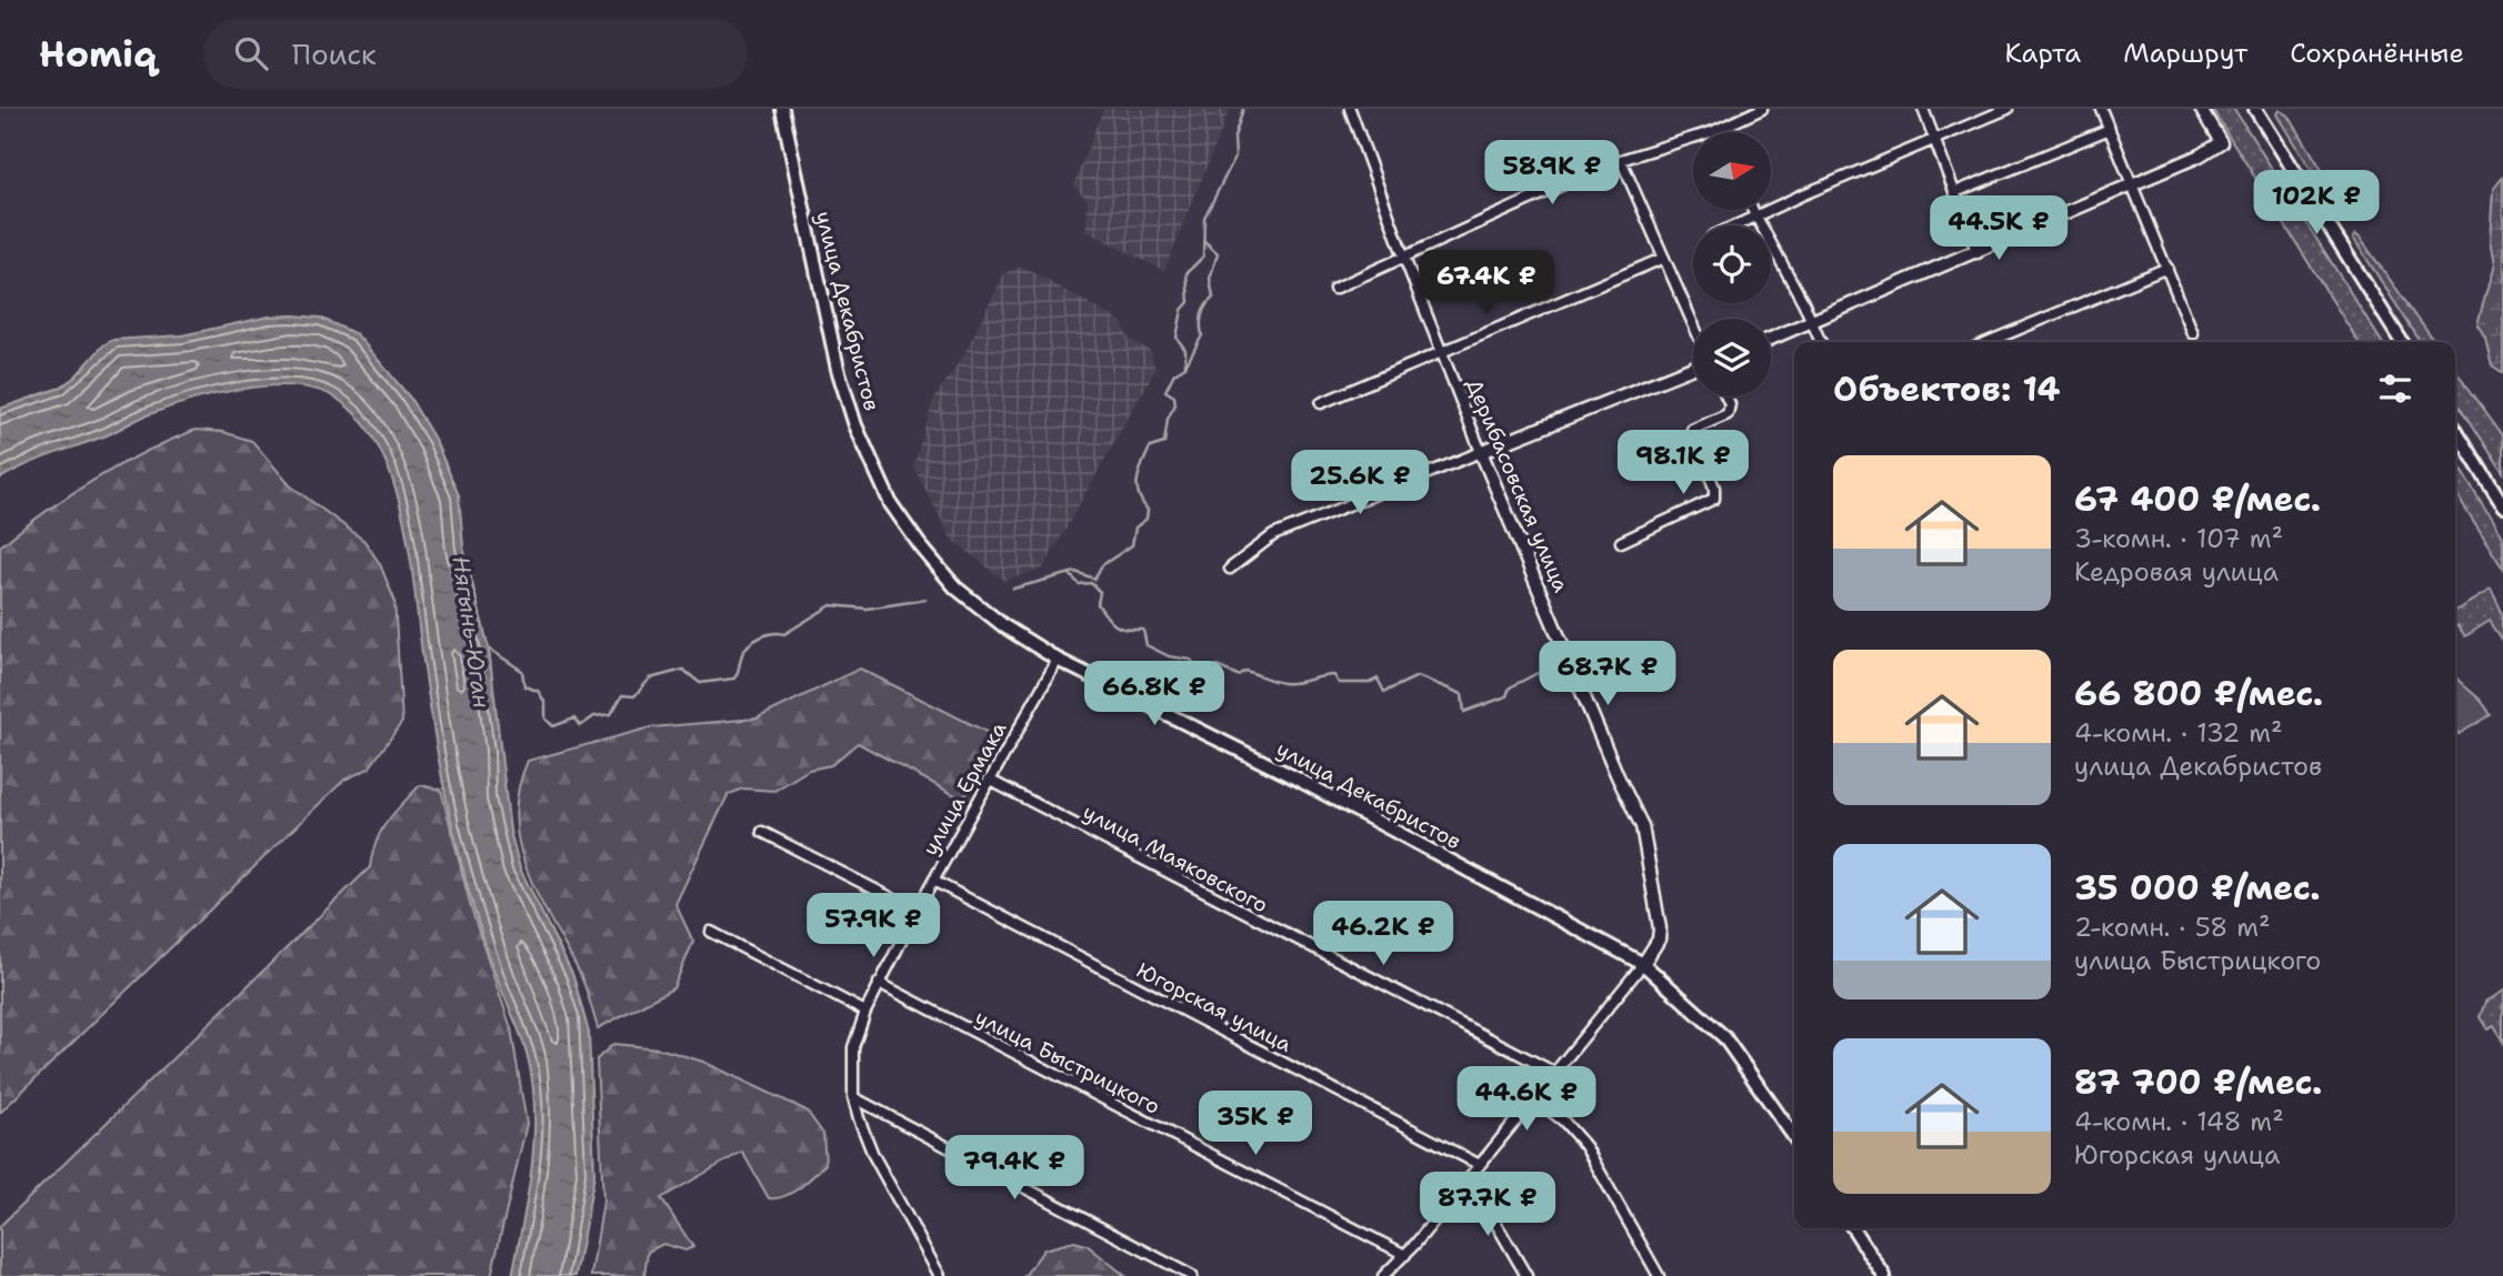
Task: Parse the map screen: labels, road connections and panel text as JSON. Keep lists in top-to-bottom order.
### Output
{
  "streets": {
    "main road": ["улица Декабристов"],
    "street": [
      "Дерибасовская улица",
      "улица Ермака",
      "улица Маяковского",
      "Югорская улица",
      "улица Быстрицкого"
    ]
  },
  "crossings": [
    ["улица Декабристов", "Дерибасовская улица"],
    ["улица Декабристов", "улица Ермака"],
    ["улица Ермака", "улица Маяковского"],
    ["улица Ермака", "Югорская улица"],
    ["улица Ермака", "улица Быстрицкого"]
  ],
  "water": ["Нягынь-Юган"],
  "north": "right",
  "page": {
    "header": "Homiq",
    "search": "Поиск",
    "nav": ["Карта", "Маршрут", "Сохранённые"],
    "price": [
      "58.9K ₽",
      "102K ₽",
      "44.5K ₽",
      "67.4K ₽",
      "98.1K ₽",
      "25.6K ₽",
      "68.7K ₽",
      "66.8K ₽",
      "57.9K ₽",
      "46.2K ₽",
      "44.6K ₽",
      "35K ₽",
      "79.4K ₽",
      "87.7K ₽"
    ],
    "heading": "Объектов: 14",
    "list": [
      {
        "name": "67 400 ₽/мес.",
        "note": "3-комн. · 107 m² · Кедровая улица"
      },
      {
        "name": "66 800 ₽/мес.",
        "note": "4-комн. · 132 m² · улица Декабристов"
      },
      {
        "name": "35 000 ₽/мес.",
        "note": "2-комн. · 58 m² · улица Быстрицкого"
      },
      {
        "name": "87 700 ₽/мес.",
        "note": "4-комн. · 148 m² · Югорская улица"
      }
    ]
  }
}
